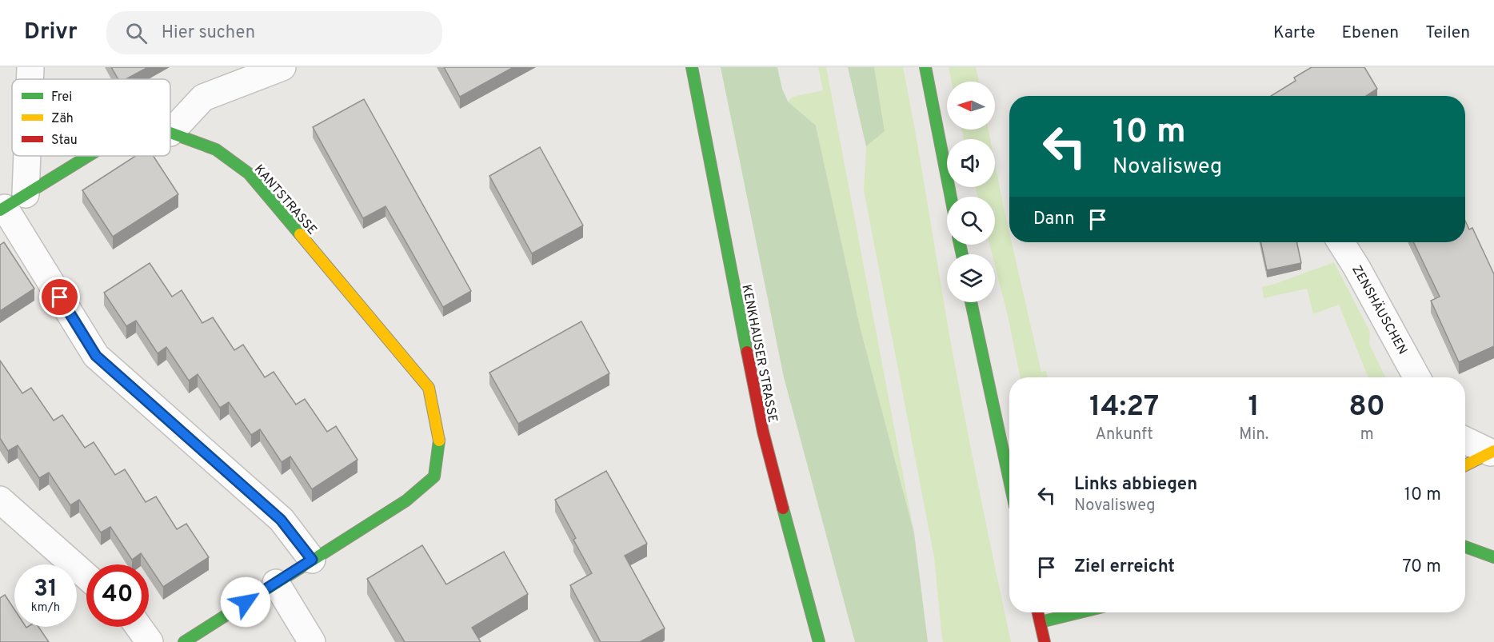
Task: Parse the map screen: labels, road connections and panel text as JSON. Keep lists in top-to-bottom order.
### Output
{
  "streets": {
    "street": ["KANTSTRASSE", "ZENSHÄUSCHEN", "KENKHAUSER STRASSE"]
  },
  "legend": ["Frei", "Zäh", "Stau"],
  "north": "left",
  "page": {
    "header": "Drivr",
    "search": "Hier suchen",
    "nav": ["Karte", "Ebenen", "Teilen"],
    "turn": ["10 m", "Novalisweg"],
    "then": "Dann",
    "eta": [
      "14:27",
      "Ankunft",
      "1",
      "Min.",
      "80",
      "m"
    ],
    "list": [
      {
        "name": "Links abbiegen",
        "note": "Novalisweg",
        "value": "10 m"
      },
      {
        "name": "Ziel erreicht",
        "value": "70 m"
      }
    ],
    "speed": "31 km/h",
    "limit": "40"
  }
}
